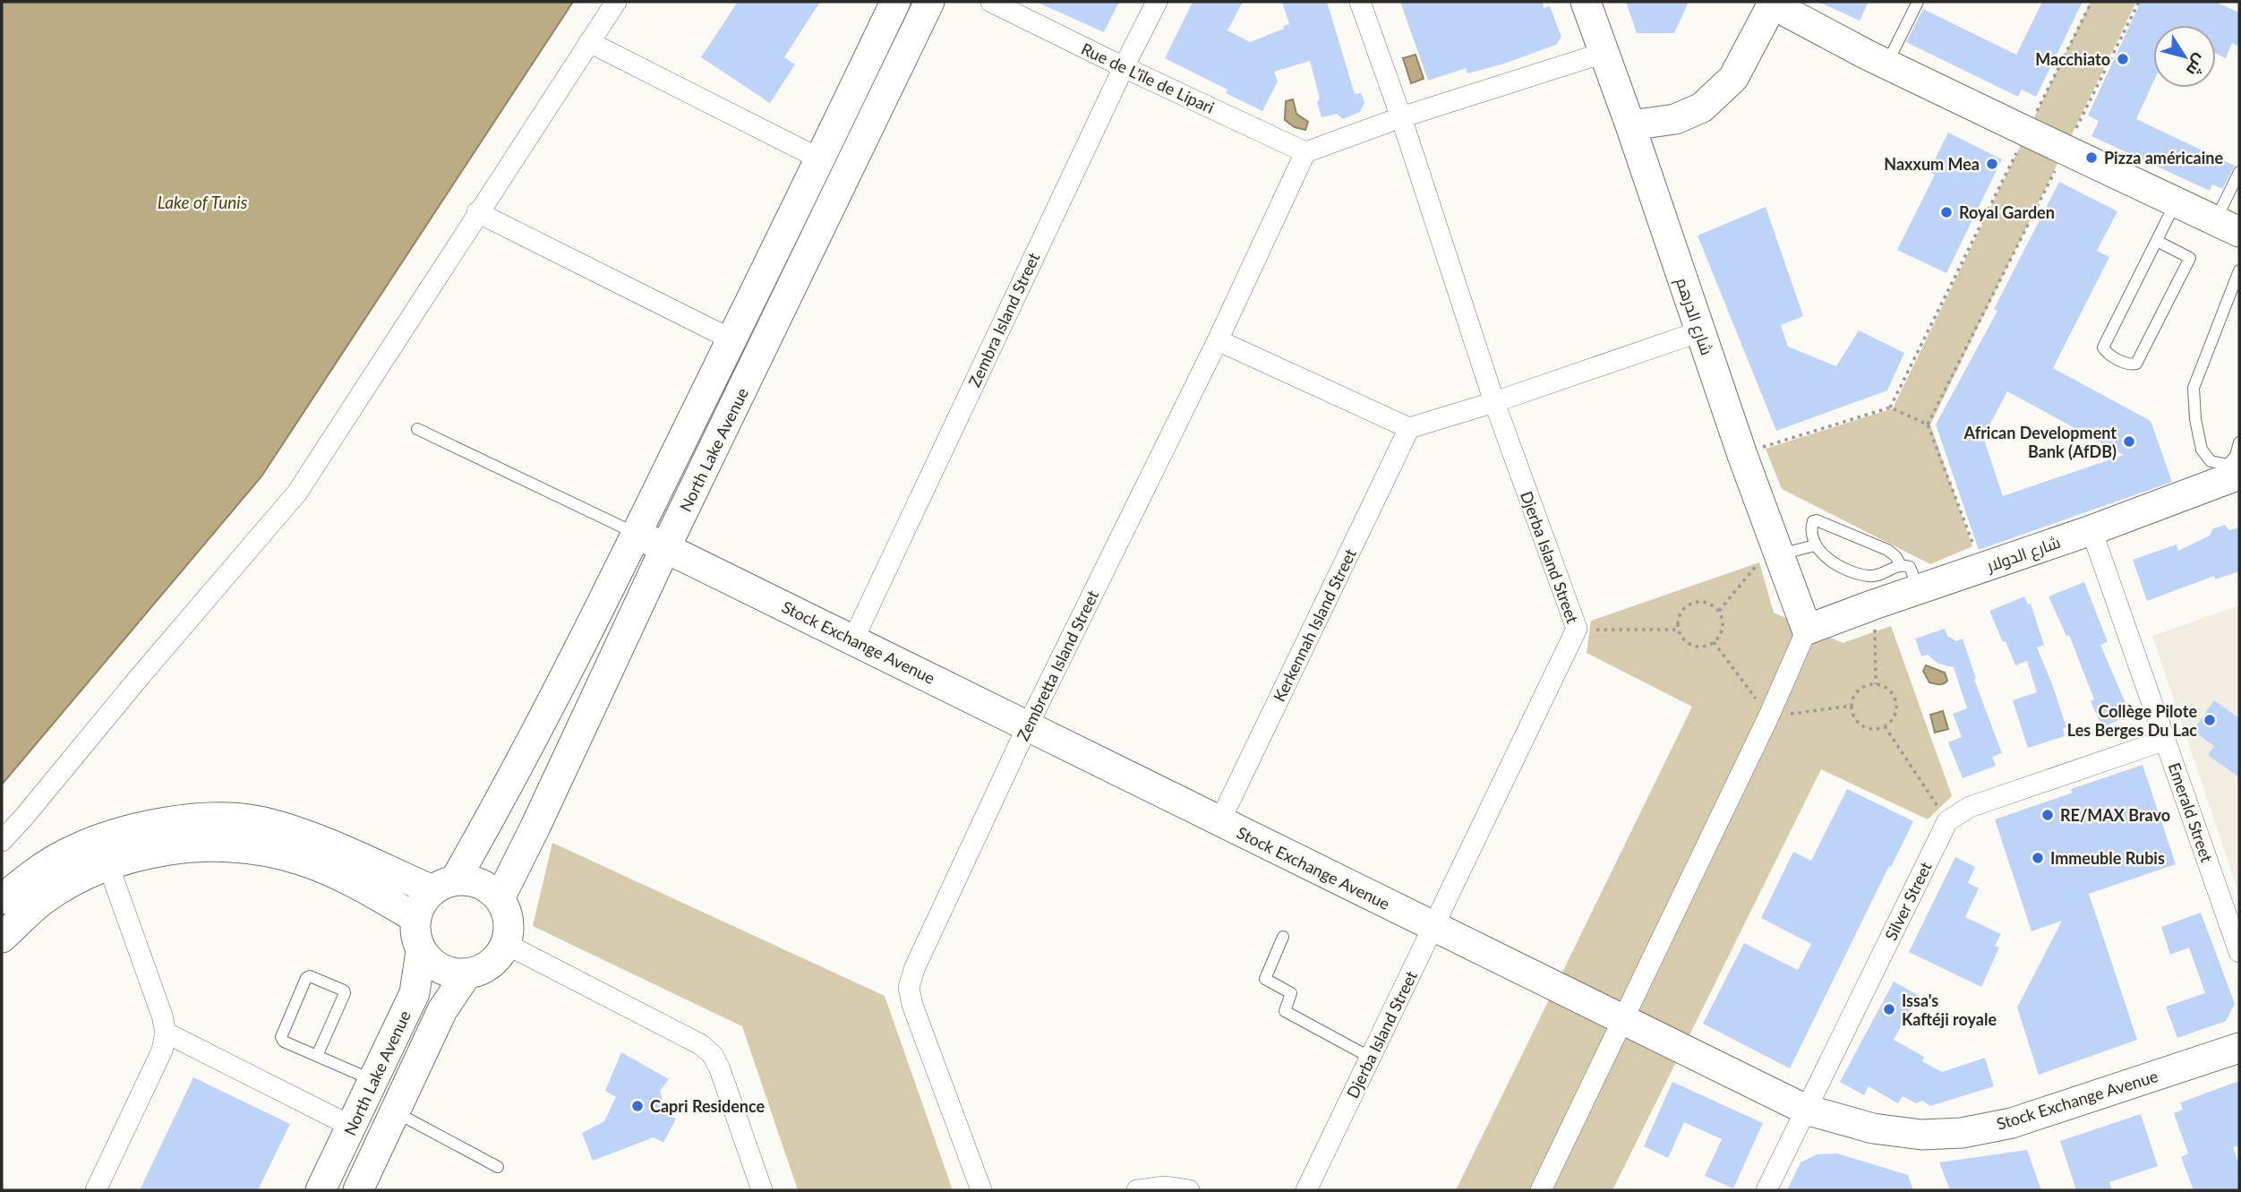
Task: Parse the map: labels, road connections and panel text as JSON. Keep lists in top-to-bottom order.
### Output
{
  "streets": {
    "street": [
      "Rue de L'île de Lipari",
      "شارع الدرهم",
      "Zembra Island Street",
      "North Lake Avenue",
      "شارع الدولار",
      "Djerba Island Street",
      "Kerkennah Island Street",
      "Stock Exchange Avenue",
      "Zembretta Island Street",
      "Emerald Street",
      "Silver Street"
    ]
  },
  "crossings": [
    ["Rue de L'île de Lipari", "Zembra Island Street"],
    ["Rue de L'île de Lipari", "Zembretta Island Street"],
    ["شارع الدرهم", "شارع الدولار"],
    ["Zembra Island Street", "Stock Exchange Avenue"],
    ["North Lake Avenue", "Stock Exchange Avenue"],
    ["شارع الدولار", "Emerald Street"],
    ["Djerba Island Street", "Stock Exchange Avenue"],
    ["Kerkennah Island Street", "Stock Exchange Avenue"],
    ["Stock Exchange Avenue", "Zembretta Island Street"],
    ["Stock Exchange Avenue", "Silver Street"]
  ],
  "water": ["Lake of Tunis"],
  "places": [
    "Macchiato",
    "Pizza américaine",
    "Naxxum Mea",
    "Royal Garden",
    "African Development Bank (AfDB)",
    "Collège Pilote Les Berges Du Lac",
    "RE/MAX Bravo",
    "Immeuble Rubis",
    "Issa's Kaftéji royale",
    "Capri Residence"
  ],
  "north": "bottom right"
}
